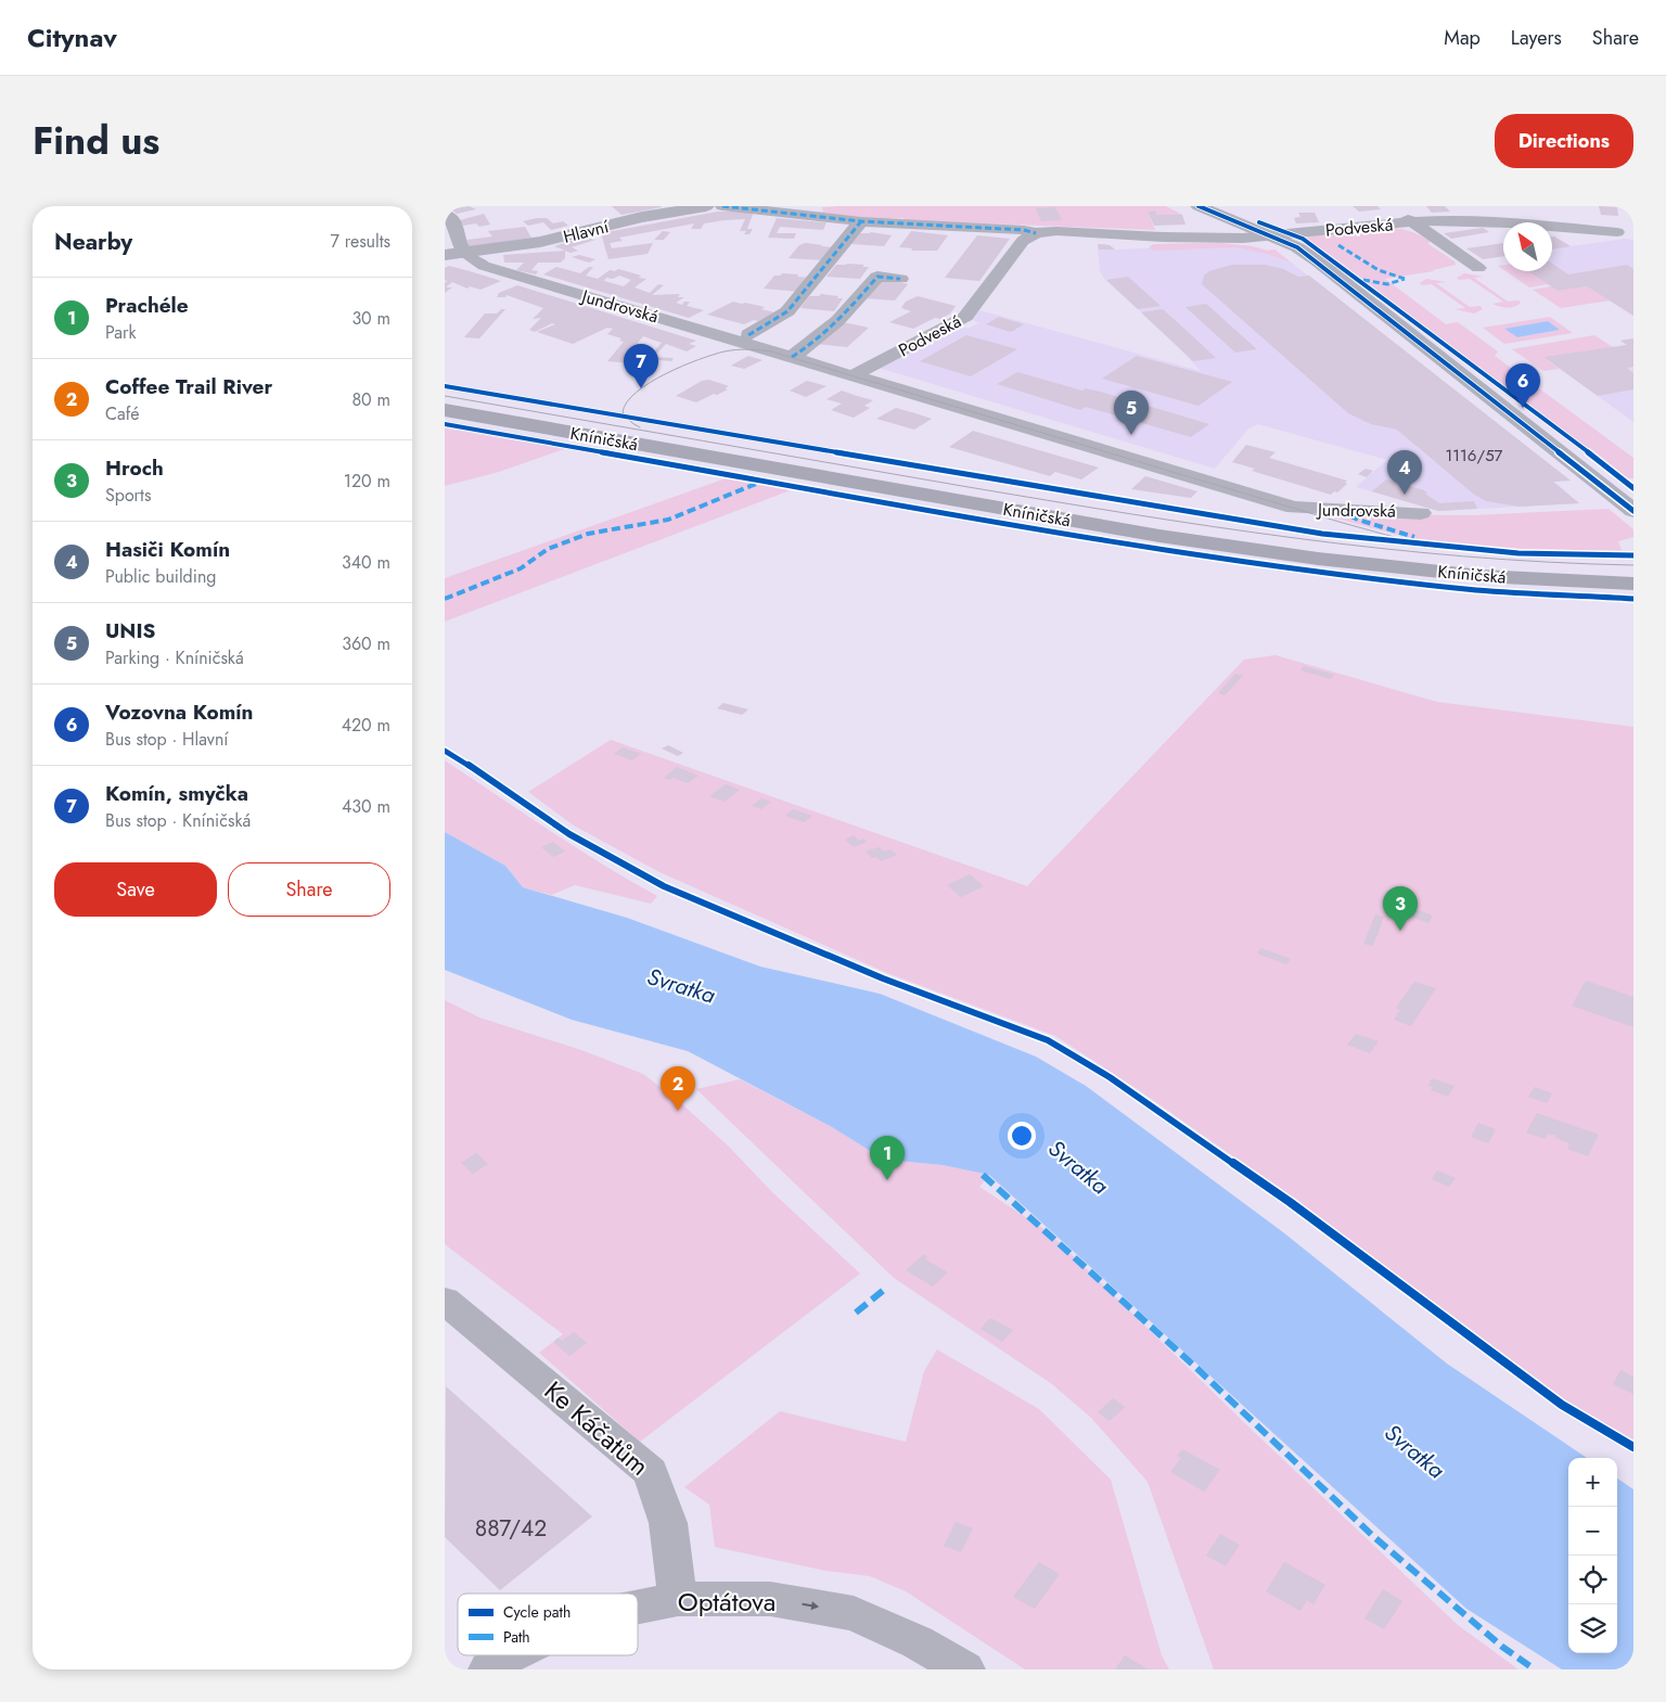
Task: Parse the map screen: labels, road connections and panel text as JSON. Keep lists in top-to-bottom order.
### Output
{
  "streets": {
    "main road": ["Kníničská"],
    "street": [
      "Podveská",
      "Hlavní",
      "Jundrovská",
      "Ke Káčatům",
      "Optátova"
    ]
  },
  "crossings": [
    ["Podveská", "Jundrovská"],
    ["Hlavní", "Jundrovská"],
    ["Ke Káčatům", "Optátova"]
  ],
  "one_way": ["Optátova"],
  "water": ["Svratka"],
  "house_numbers": ["1116/57", "887/42"],
  "legend": ["Cycle path", "Path"],
  "north": "top left",
  "page": {
    "header": "Citynav",
    "nav": ["Map", "Layers", "Share"],
    "title": "Find us",
    "buttons": [
      "Directions",
      ["Save", "Share"]
    ],
    "heading": ["Nearby", "7 results"],
    "list": [
      {
        "mark": "1",
        "name": "Prachéle",
        "note": "Park",
        "value": "30 m"
      },
      {
        "mark": "2",
        "name": "Coffee Trail River",
        "note": "Café",
        "value": "80 m"
      },
      {
        "mark": "3",
        "name": "Hroch",
        "note": "Sports",
        "value": "120 m"
      },
      {
        "mark": "4",
        "name": "Hasiči Komín",
        "note": "Public building",
        "value": "340 m"
      },
      {
        "mark": "5",
        "name": "UNIS",
        "note": "Parking · Kníničská",
        "value": "360 m"
      },
      {
        "mark": "6",
        "name": "Vozovna Komín",
        "note": "Bus stop · Hlavní",
        "value": "420 m"
      },
      {
        "mark": "7",
        "name": "Komín, smyčka",
        "note": "Bus stop · Kníničská",
        "value": "430 m"
      }
    ],
    "pins": [
      "7",
      "6",
      "5",
      "4",
      "3",
      "2",
      "1"
    ],
    "map_buttons": ["+", "−"]
  }
}
